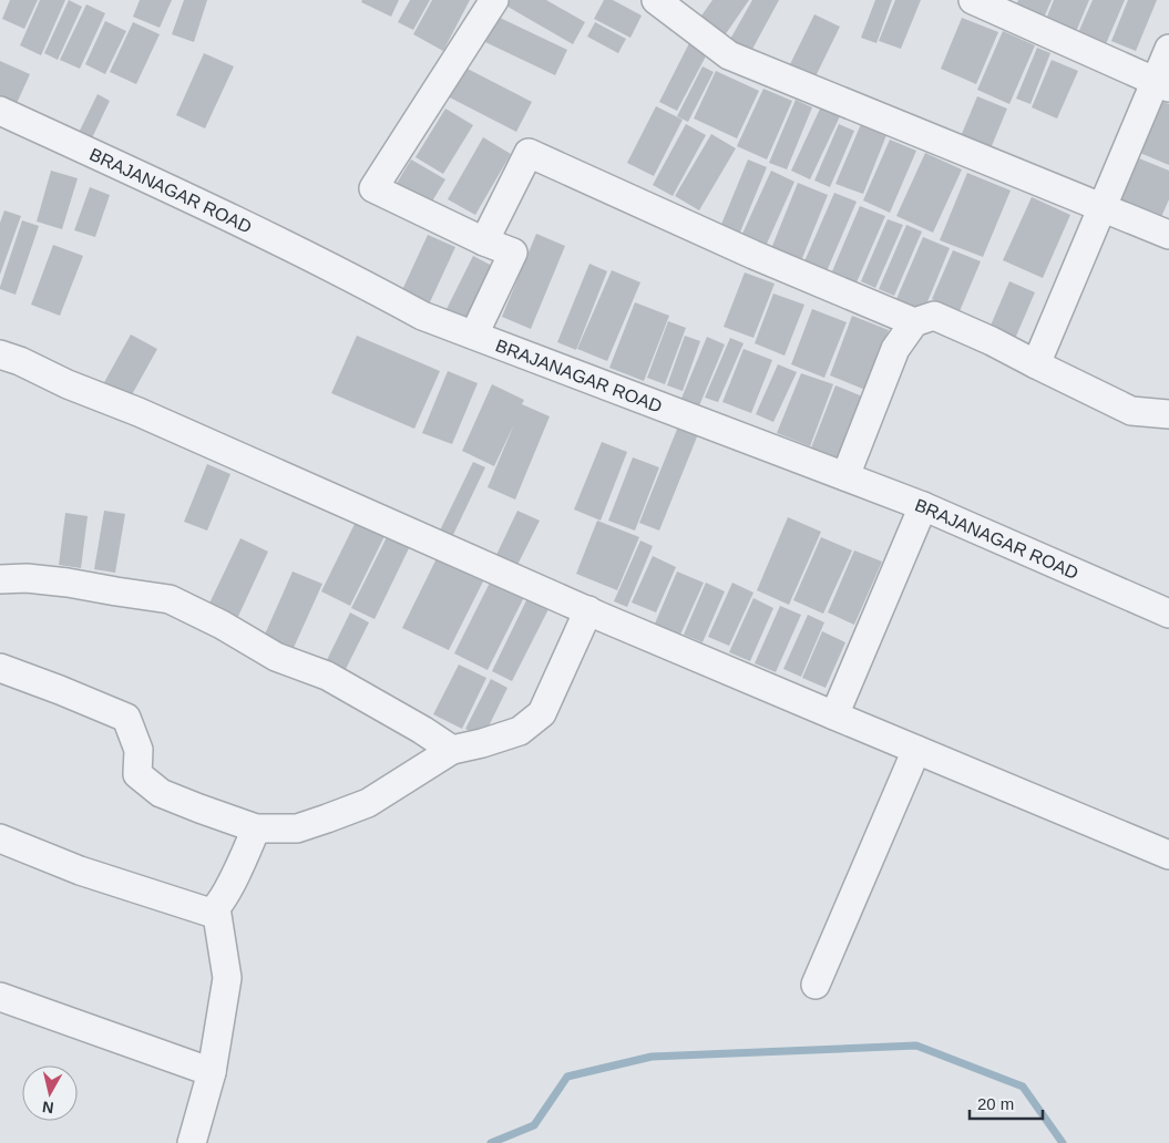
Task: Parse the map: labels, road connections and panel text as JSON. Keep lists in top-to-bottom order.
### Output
{
  "streets": {
    "street": ["BRAJANAGAR ROAD"]
  },
  "scale_bar": "20 m",
  "north": "bottom"
}
